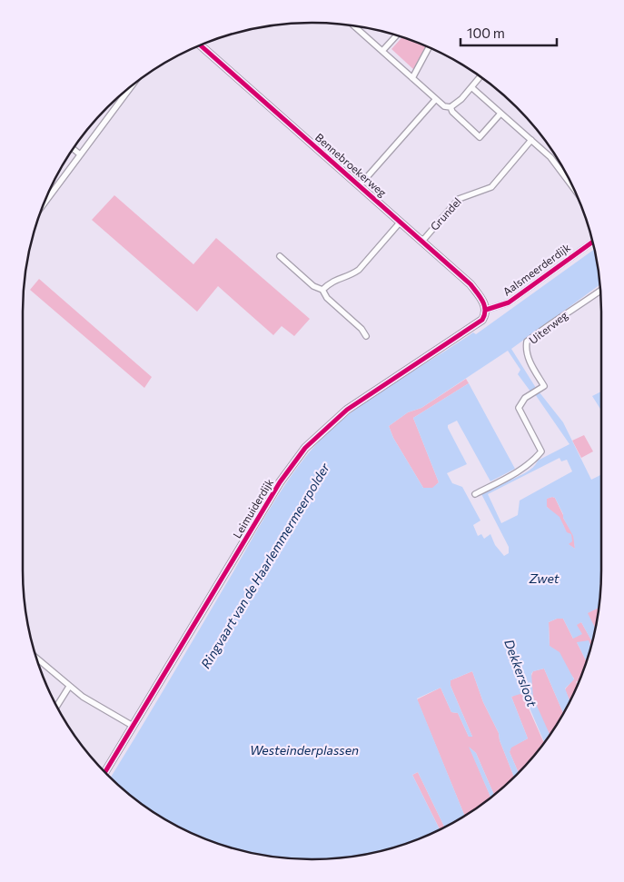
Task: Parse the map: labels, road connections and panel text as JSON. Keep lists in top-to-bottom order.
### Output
{
  "streets": {
    "street": [
      "Bennebroekerweg",
      "Grundel",
      "Aalsmeerderdijk",
      "Uiterweg",
      "Leimuiderdijk"
    ]
  },
  "crossings": [
    ["Bennebroekerweg", "Grundel"],
    ["Bennebroekerweg", "Aalsmeerderdijk"],
    ["Bennebroekerweg", "Leimuiderdijk"],
    ["Aalsmeerderdijk", "Leimuiderdijk"]
  ],
  "water": [
    "Ringvaart van de Haarlemmermeerpolder",
    "Zwet",
    "Dekkersloot",
    "Westeinderplassen"
  ],
  "scale_bar": "100 m"
}
